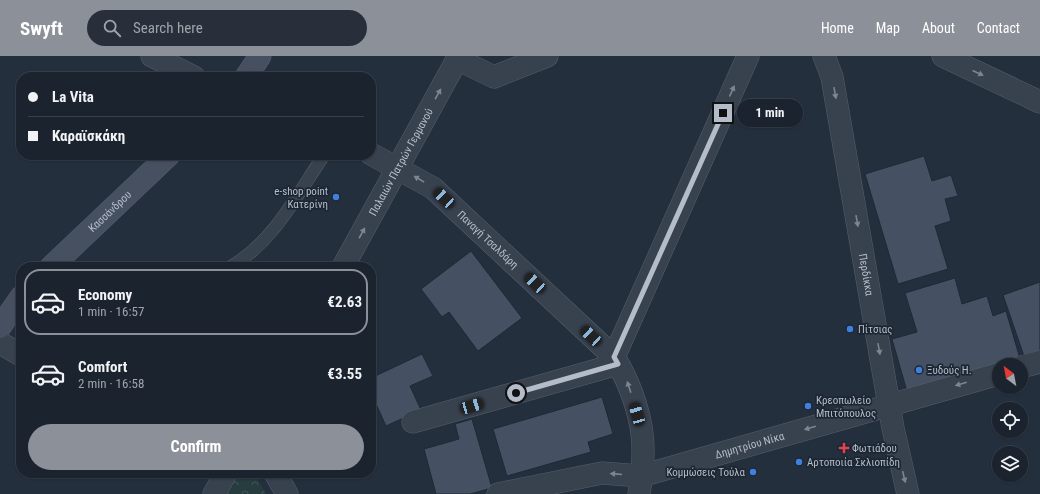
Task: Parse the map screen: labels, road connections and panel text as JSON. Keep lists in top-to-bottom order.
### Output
{
  "streets": {
    "main road": ["Κασσάνδρου"],
    "street": [
      "Παλαιών Πατρών Γερμανού",
      "Παναγή Τσαλδάρη",
      "Περδίκκα",
      "Δημητρίου Νίκα"
    ]
  },
  "crossings": [
    ["Παλαιών Πατρών Γερμανού", "Παναγή Τσαλδάρη"],
    ["Παναγή Τσαλδάρη", "Δημητρίου Νίκα"],
    ["Περδίκκα", "Δημητρίου Νίκα"]
  ],
  "one_way": [
    "Παλαιών Πατρών Γερμανού",
    "Παναγή Τσαλδάρη",
    "Περδίκκα",
    "Δημητρίου Νίκα"
  ],
  "places": {
    "other": [
      "e-shop point Κατερίνη",
      "Πίτσιας",
      "Ξυδούς Η.",
      "Κρεοπωλείο Μπιτόπουλος",
      "Αρτοποιία Σκλιοπίδη",
      "Κομμώσεις Τούλα"
    ],
    "health": ["Φωτιάδου"]
  },
  "north": "top left",
  "page": {
    "header": "Swyft",
    "search": "Search here",
    "nav": [
      "Home",
      "Map",
      "About",
      "Contact"
    ],
    "banner": ["La Vita", "Καραϊσκάκη"],
    "bubble": "1 min",
    "list": [
      {
        "name": "Economy",
        "note": "1 min · 16:57",
        "value": "€2.63"
      },
      {
        "name": "Comfort",
        "note": "2 min · 16:58",
        "value": "€3.55"
      }
    ],
    "buttons": "Confirm"
  }
}
